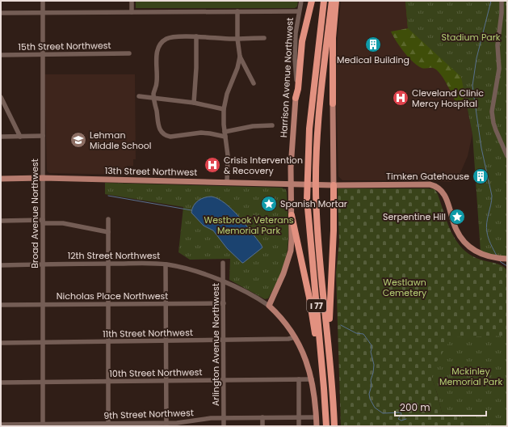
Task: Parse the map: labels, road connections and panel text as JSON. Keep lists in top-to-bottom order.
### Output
{
  "streets": {
    "highway": ["I 77"],
    "main road": ["Harrison Avenue Northwest", "13th Street Northwest"],
    "street": [
      "15th Street Northwest",
      "Broad Avenue Northwest",
      "12th Street Northwest",
      "Nicholas Place Northwest",
      "11th Street Northwest",
      "Arlington Avenue Northwest",
      "10th Street Northwest",
      "9th Street Northwest"
    ]
  },
  "crossings": [
    ["15th Street Northwest", "Broad Avenue Northwest"],
    ["Harrison Avenue Northwest", "13th Street Northwest"],
    ["Harrison Avenue Northwest", "12th Street Northwest"],
    ["13th Street Northwest", "Broad Avenue Northwest"],
    ["Broad Avenue Northwest", "12th Street Northwest"],
    ["Broad Avenue Northwest", "Nicholas Place Northwest"],
    ["Broad Avenue Northwest", "11th Street Northwest"],
    ["Broad Avenue Northwest", "10th Street Northwest"],
    ["Broad Avenue Northwest", "9th Street Northwest"],
    ["12th Street Northwest", "Arlington Avenue Northwest"],
    ["Nicholas Place Northwest", "Arlington Avenue Northwest"],
    ["11th Street Northwest", "Arlington Avenue Northwest"],
    ["Arlington Avenue Northwest", "10th Street Northwest"],
    ["Arlington Avenue Northwest", "9th Street Northwest"]
  ],
  "parks": [
    "Stadium Park",
    "Westbrook Veterans Memorial Park",
    "Westlawn Cemetery",
    "Mckinley Memorial Park"
  ],
  "places": {
    "building": ["Medical Building", "Timken Gatehouse"],
    "hospital": ["Cleveland Clinic Mercy Hospital", "Crisis Intervention & Recovery"],
    "school or university": ["Lehman Middle School"],
    "place": ["Spanish Mortar", "Serpentine Hill"]
  },
  "scale_bar": "200 m"
}
